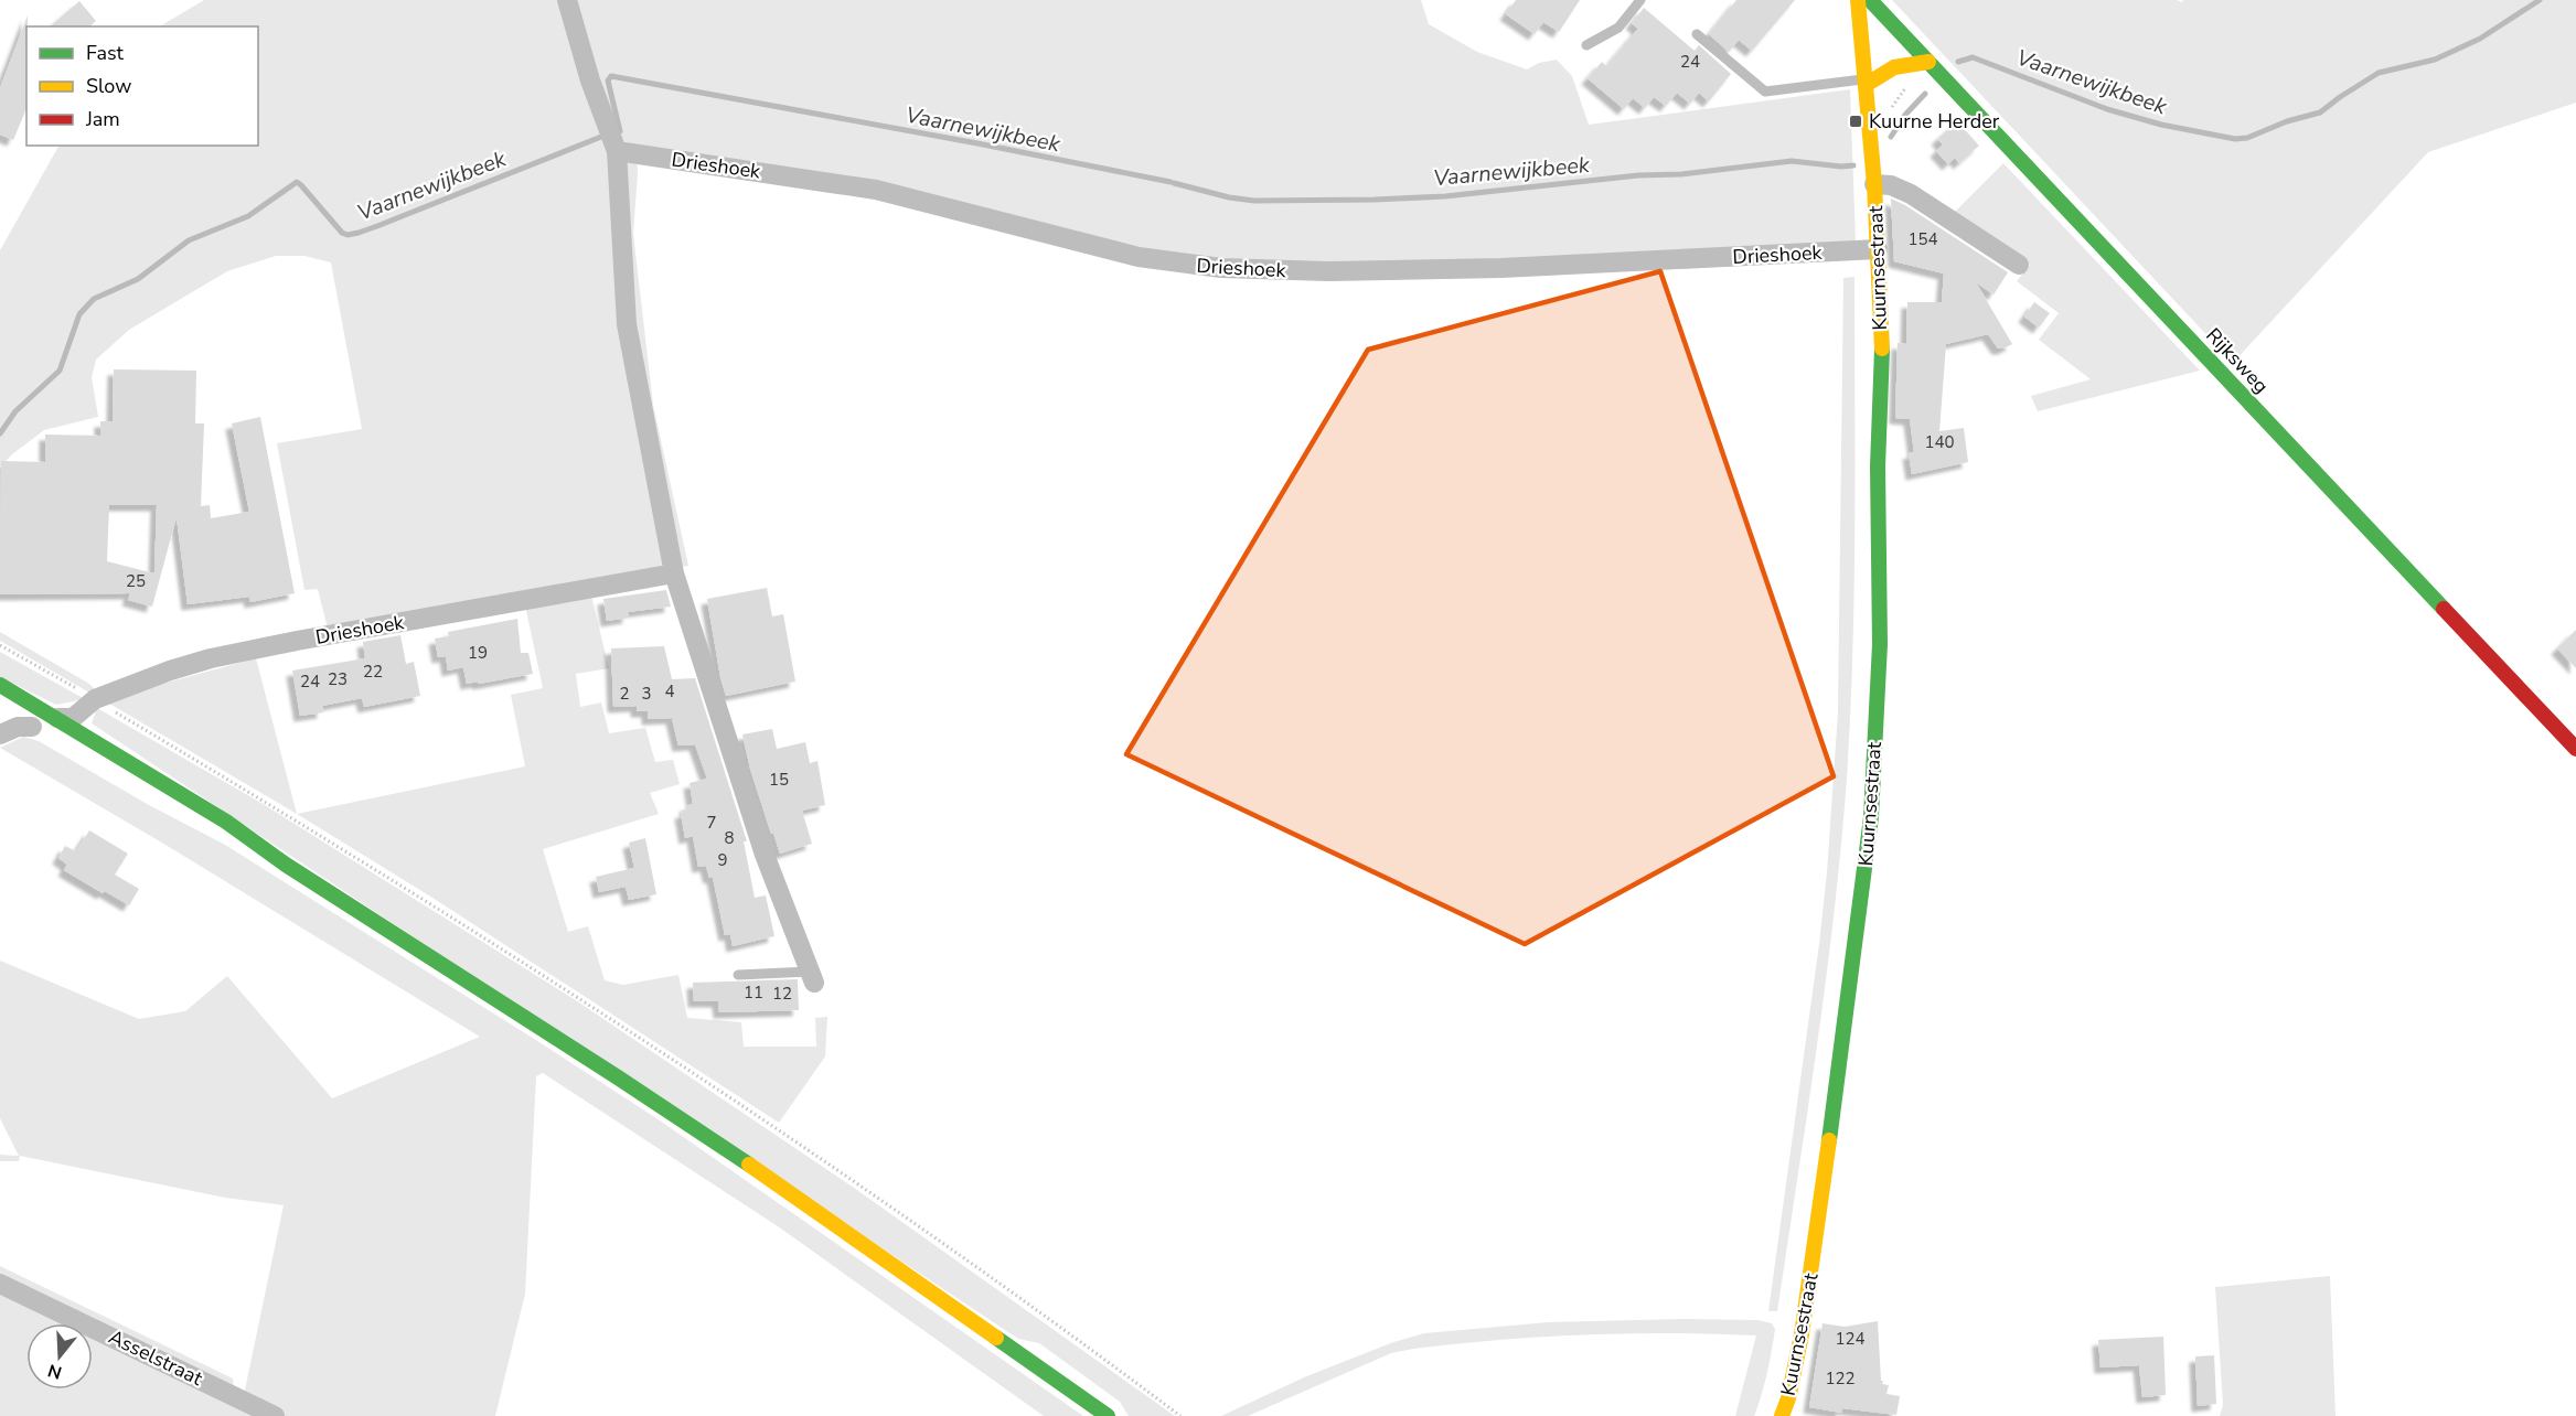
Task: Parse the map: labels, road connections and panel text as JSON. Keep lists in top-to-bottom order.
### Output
{
  "streets": {
    "main road": ["Kuurnsestraat", "Rijksweg"],
    "street": ["Drieshoek", "Asselstraat"]
  },
  "crossings": [
    ["Drieshoek", "Kuurnsestraat"]
  ],
  "water": ["Vaarnewijkbeek"],
  "places": {
    "transit": ["Kuurne Herder"]
  },
  "house_numbers": [
    "24",
    "154",
    "140",
    "25",
    "19",
    "22",
    "23",
    "24",
    "4",
    "2",
    "3",
    "15",
    "7",
    "8",
    "9",
    "11",
    "12",
    "124",
    "122"
  ],
  "legend": ["Fast", "Slow", "Jam"],
  "north": "bottom"
}
